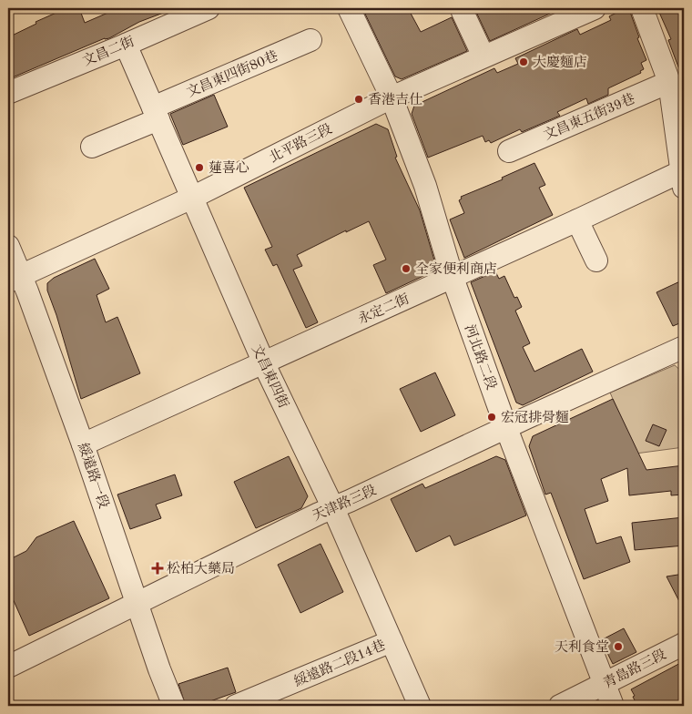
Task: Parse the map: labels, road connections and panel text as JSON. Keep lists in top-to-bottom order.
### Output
{
  "streets": {
    "street": [
      "文昌二街",
      "文昌東四街80巷",
      "文昌東五街39巷",
      "北平路三段",
      "永定二街",
      "河北路二段",
      "文昌東四街",
      "綏遠路一段",
      "天津路三段",
      "綏遠路二段14巷",
      "青島路三段"
    ]
  },
  "crossings": [
    ["文昌二街", "文昌東四街"],
    ["文昌東四街80巷", "文昌東四街"],
    ["北平路三段", "河北路二段"],
    ["北平路三段", "文昌東四街"],
    ["北平路三段", "綏遠路一段"],
    ["永定二街", "河北路二段"],
    ["永定二街", "文昌東四街"],
    ["永定二街", "綏遠路一段"],
    ["河北路二段", "天津路三段"],
    ["河北路二段", "青島路三段"],
    ["文昌東四街", "天津路三段"],
    ["文昌東四街", "綏遠路二段14巷"],
    ["綏遠路一段", "天津路三段"]
  ],
  "places": {
    "other": [
      "大慶麵店",
      "香港吉仕",
      "蓮喜心",
      "全家便利商店",
      "宏冠排骨麵",
      "天利食堂"
    ],
    "health": ["松柏大藥局"]
  }
}
